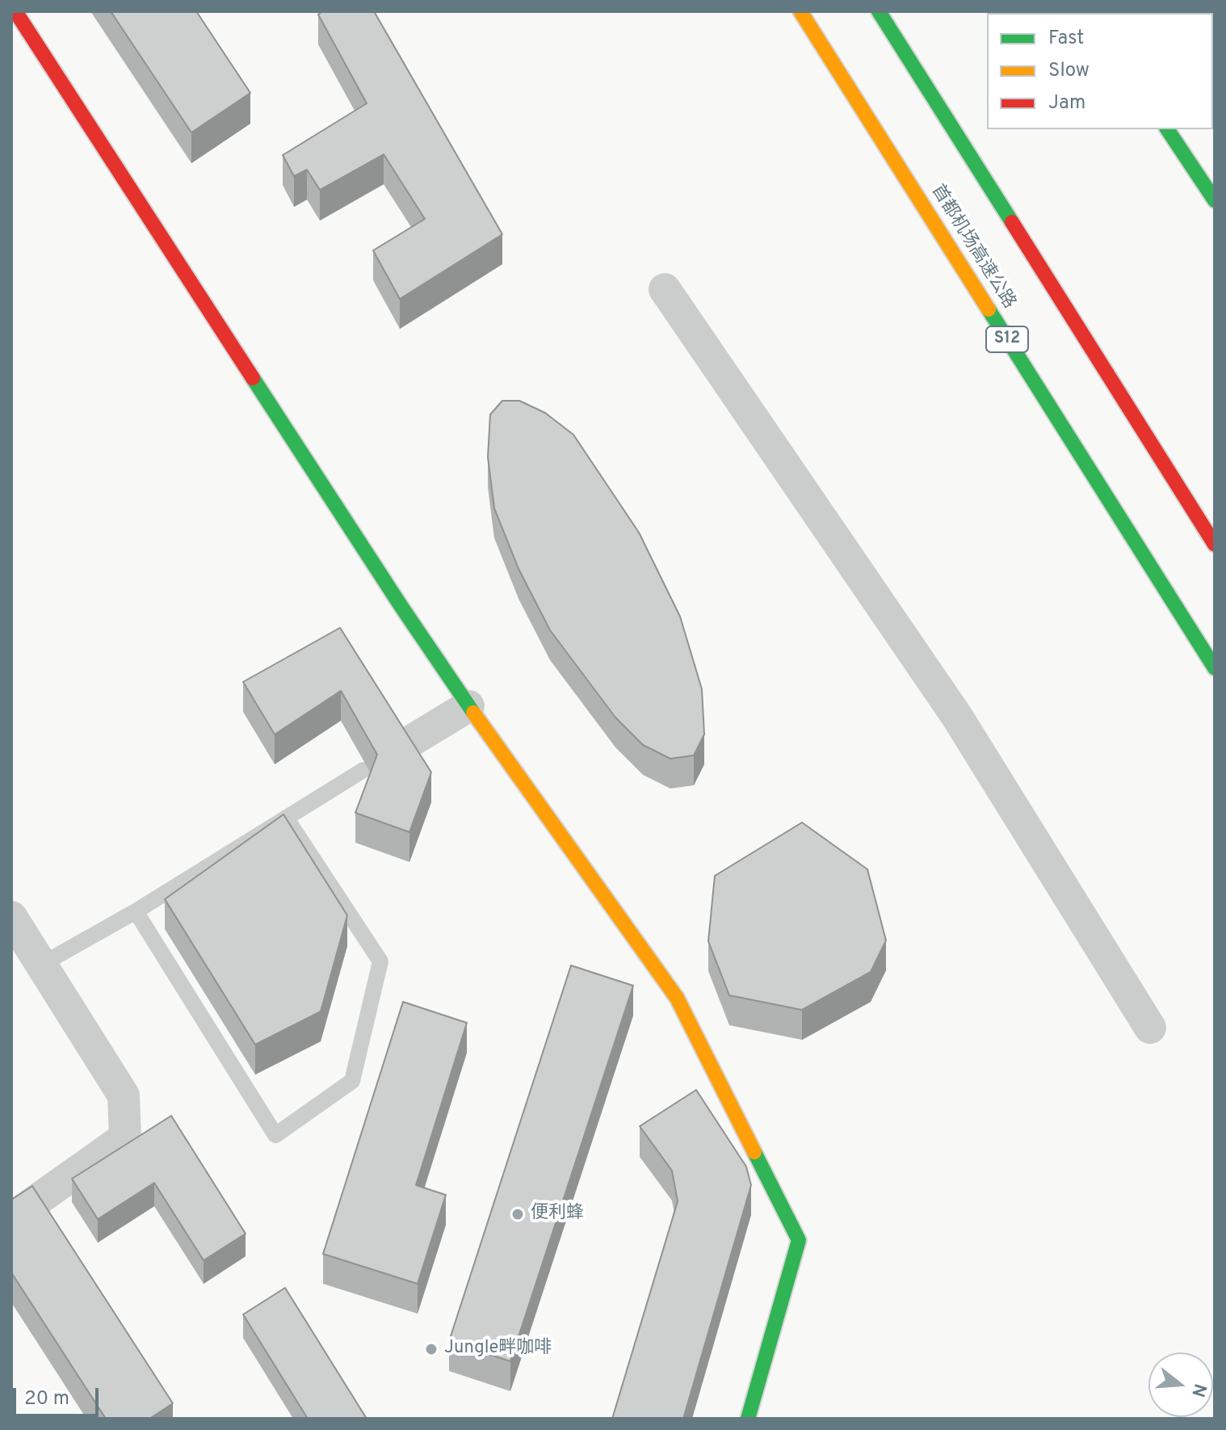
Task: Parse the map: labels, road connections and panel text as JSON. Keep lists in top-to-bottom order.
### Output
{
  "streets": {
    "main road": ["首都机场高速公路", "S12"]
  },
  "places": ["便利蜂", "Jungle畔咖啡"],
  "legend": ["Fast", "Slow", "Jam"],
  "scale_bar": "20 m",
  "north": "right"
}
